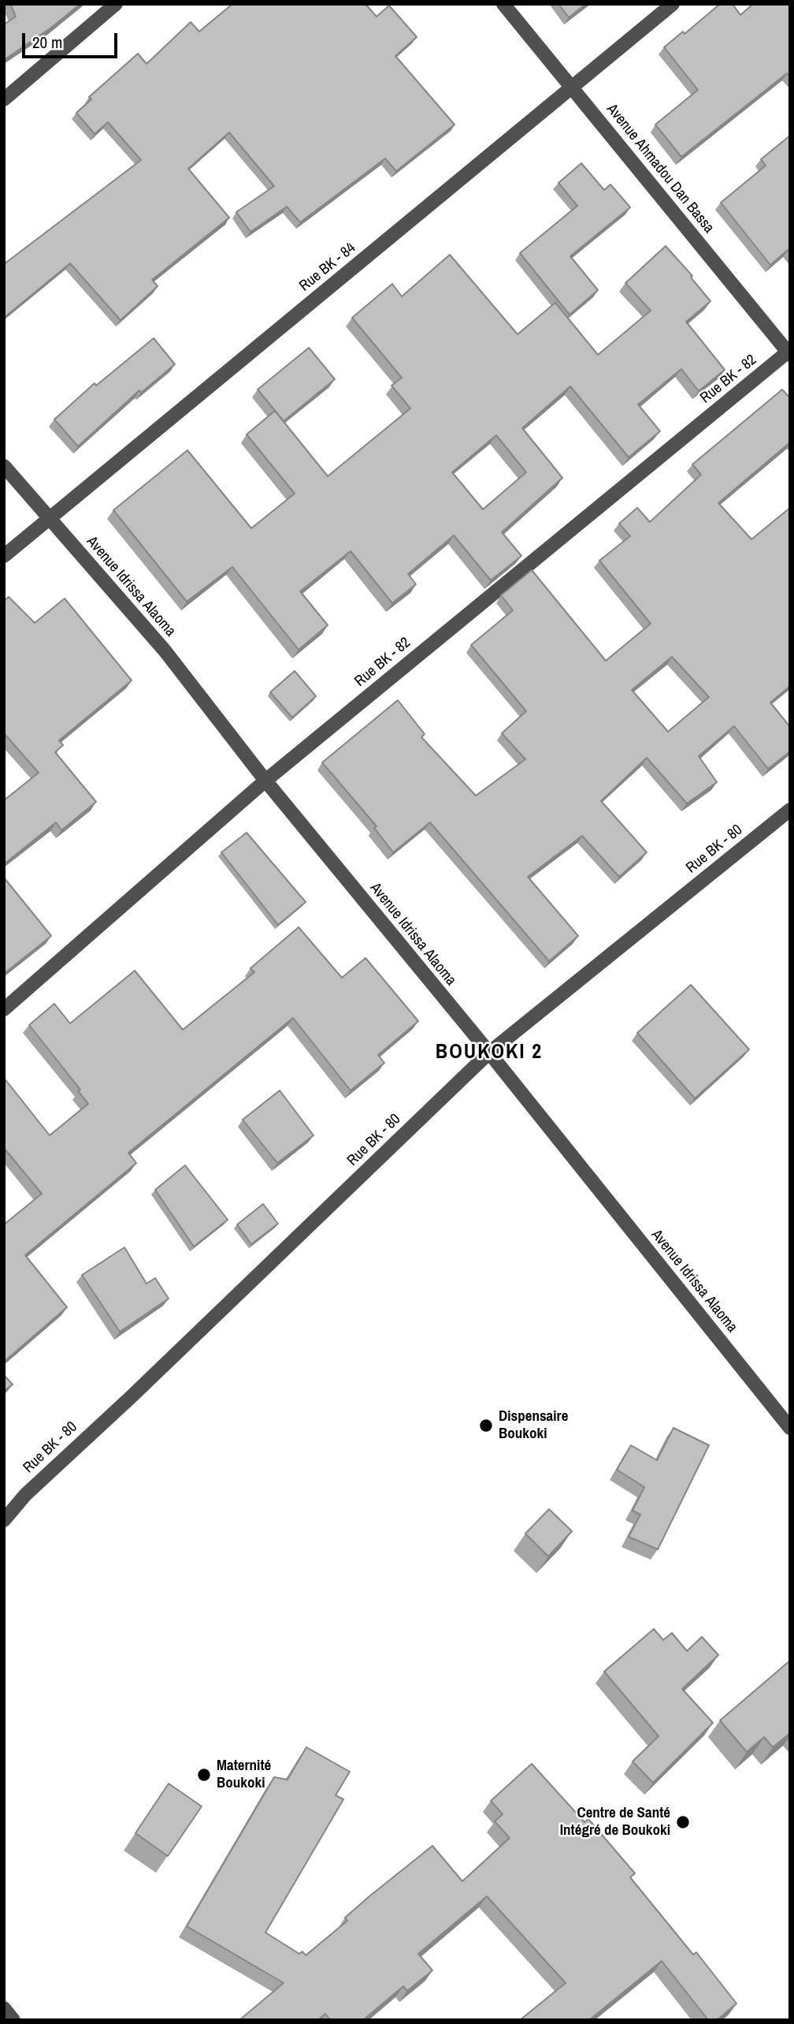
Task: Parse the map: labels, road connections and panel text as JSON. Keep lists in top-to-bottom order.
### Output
{
  "streets": {
    "street": [
      "Avenue Ahmadou Dan Bassa",
      "Rue BK - 84",
      "Rue BK - 82",
      "Avenue Idrissa Alaoma",
      "Rue BK - 80"
    ]
  },
  "crossings": [
    ["Avenue Ahmadou Dan Bassa", "Rue BK - 84"],
    ["Avenue Ahmadou Dan Bassa", "Rue BK - 82"],
    ["Rue BK - 84", "Avenue Idrissa Alaoma"],
    ["Rue BK - 82", "Avenue Idrissa Alaoma"],
    ["Avenue Idrissa Alaoma", "Rue BK - 80"]
  ],
  "districts": ["BOUKOKI 2"],
  "places": ["Dispensaire Boukoki", "Maternité Boukoki", "Centre de Santé Intégré de Boukoki"],
  "scale_bar": "20 m"
}
